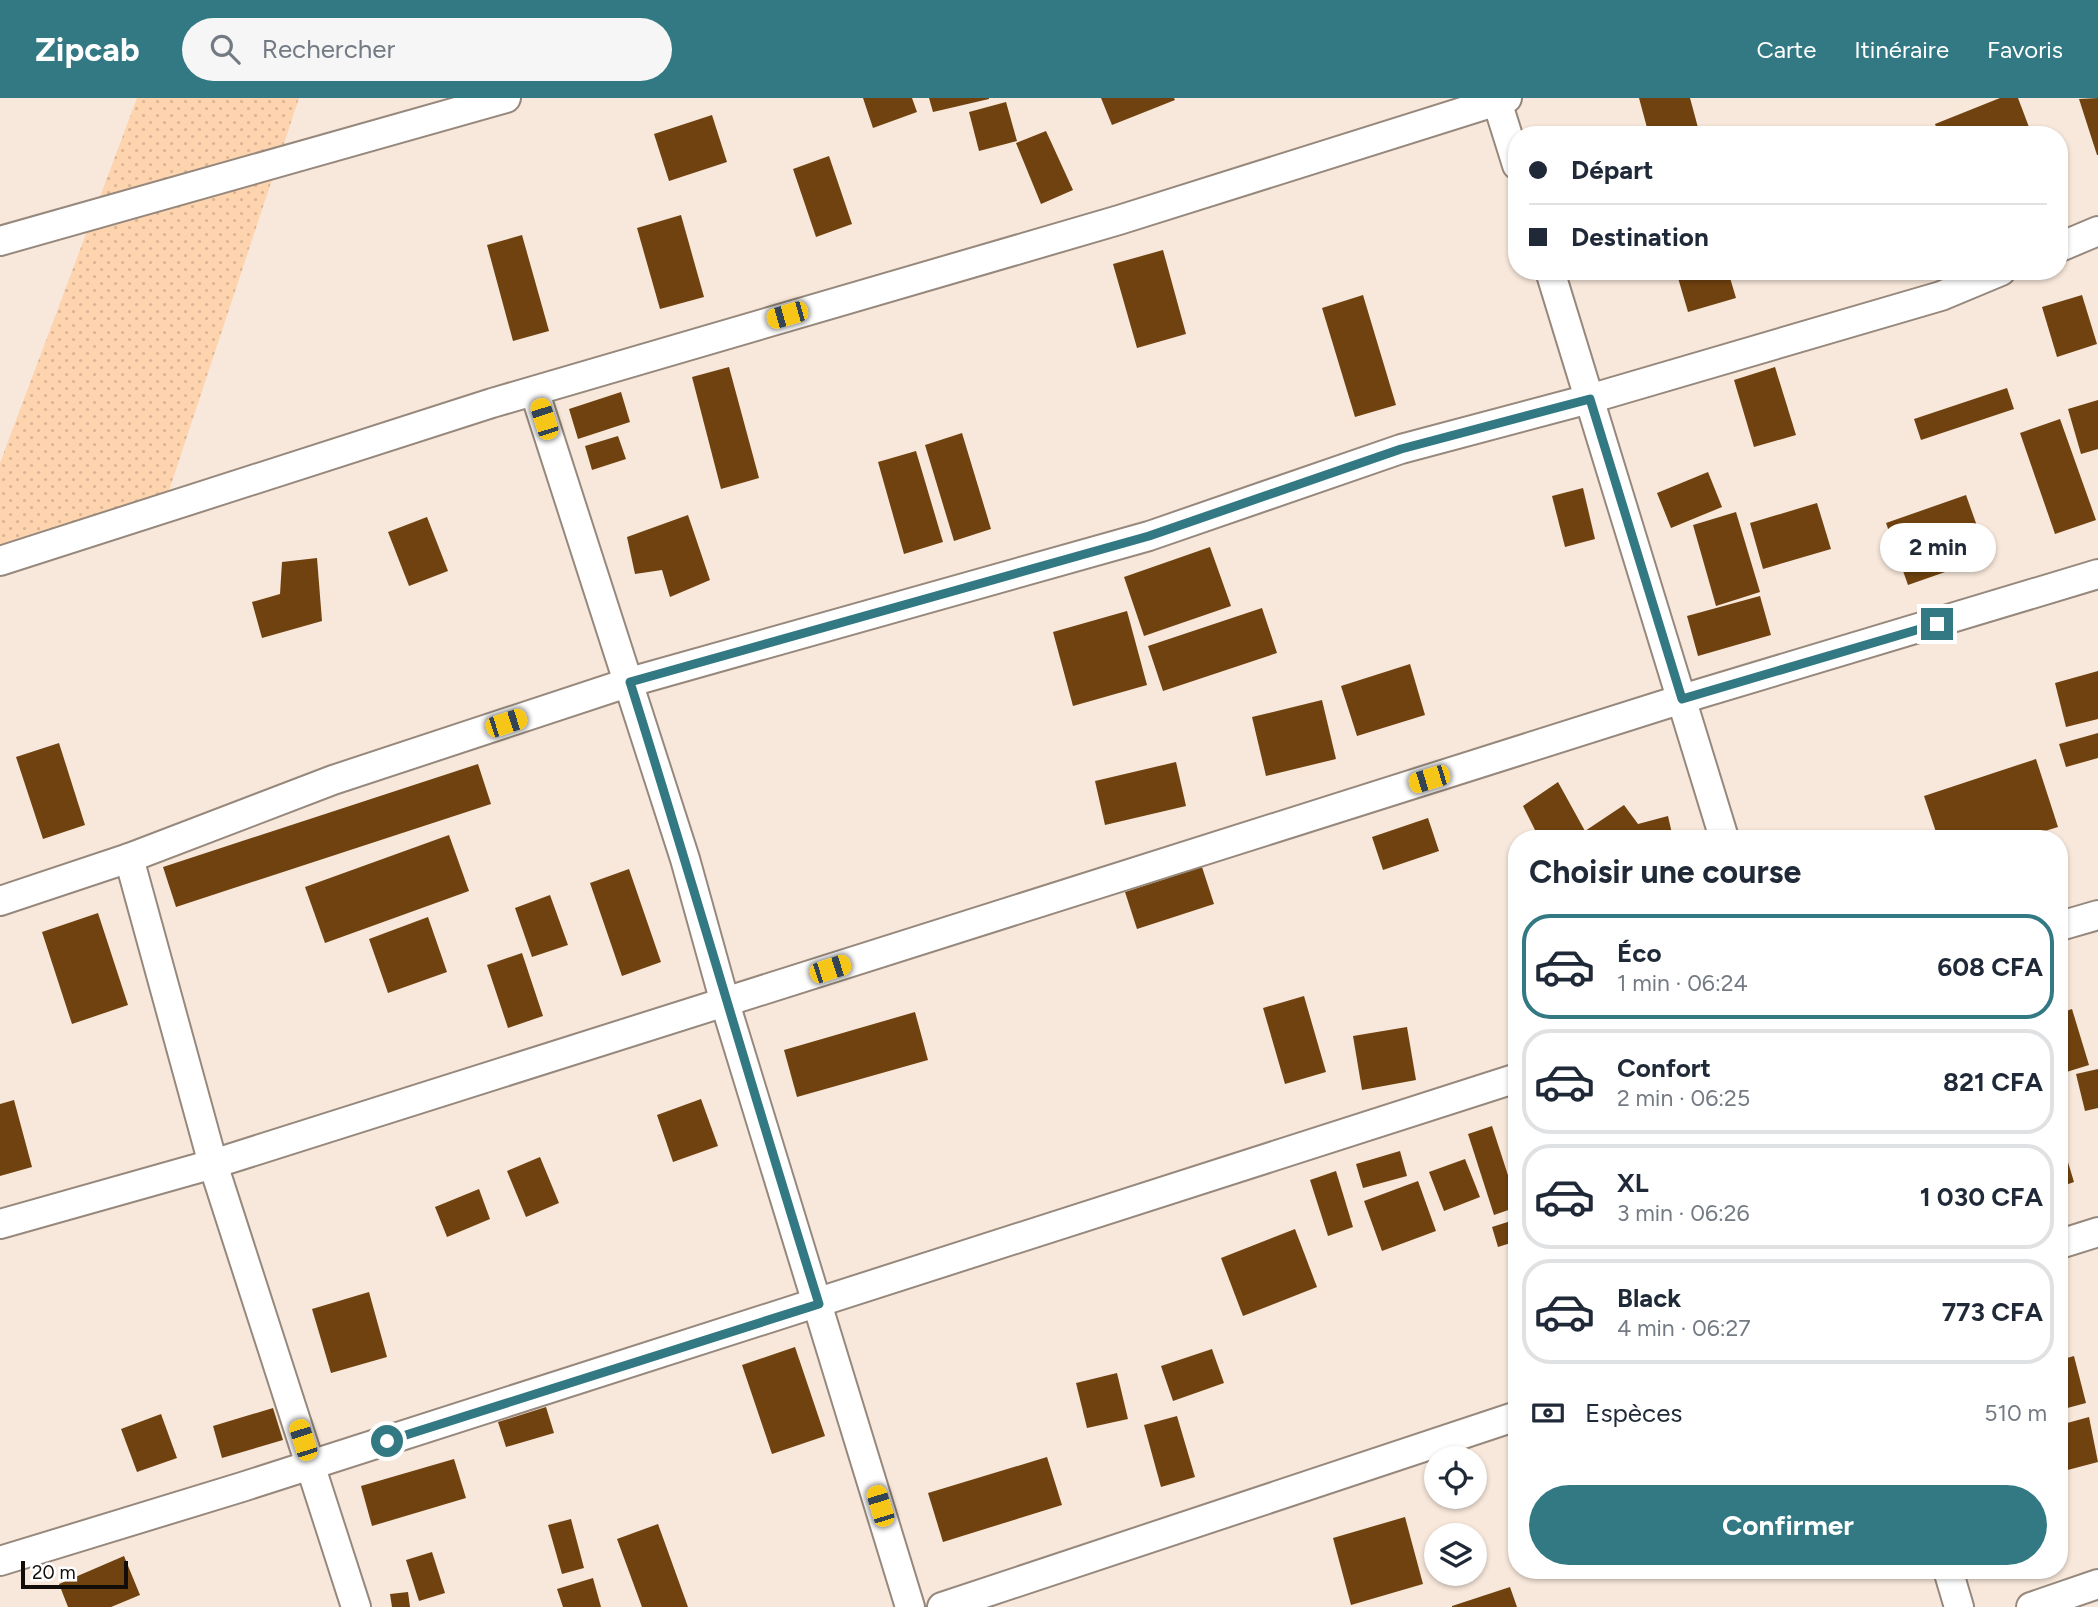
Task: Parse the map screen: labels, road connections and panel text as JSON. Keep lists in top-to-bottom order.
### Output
{
  "scale_bar": "20 m",
  "page": {
    "header": "Zipcab",
    "search": "Rechercher",
    "nav": ["Carte", "Itinéraire", "Favoris"],
    "banner": ["Départ", "Destination"],
    "bubble": "2 min",
    "heading": "Choisir une course",
    "list": [
      {
        "name": "Éco",
        "note": "1 min · 06:24",
        "value": "608 CFA"
      },
      {
        "name": "Confort",
        "note": "2 min · 06:25",
        "value": "821 CFA"
      },
      {
        "name": "XL",
        "note": "3 min · 06:26",
        "value": "1 030 CFA"
      },
      {
        "name": "Black",
        "note": "4 min · 06:27",
        "value": "773 CFA"
      }
    ],
    "pay": ["Espèces", "510 m"],
    "buttons": "Confirmer",
    "scale": "20 m"
  }
}
